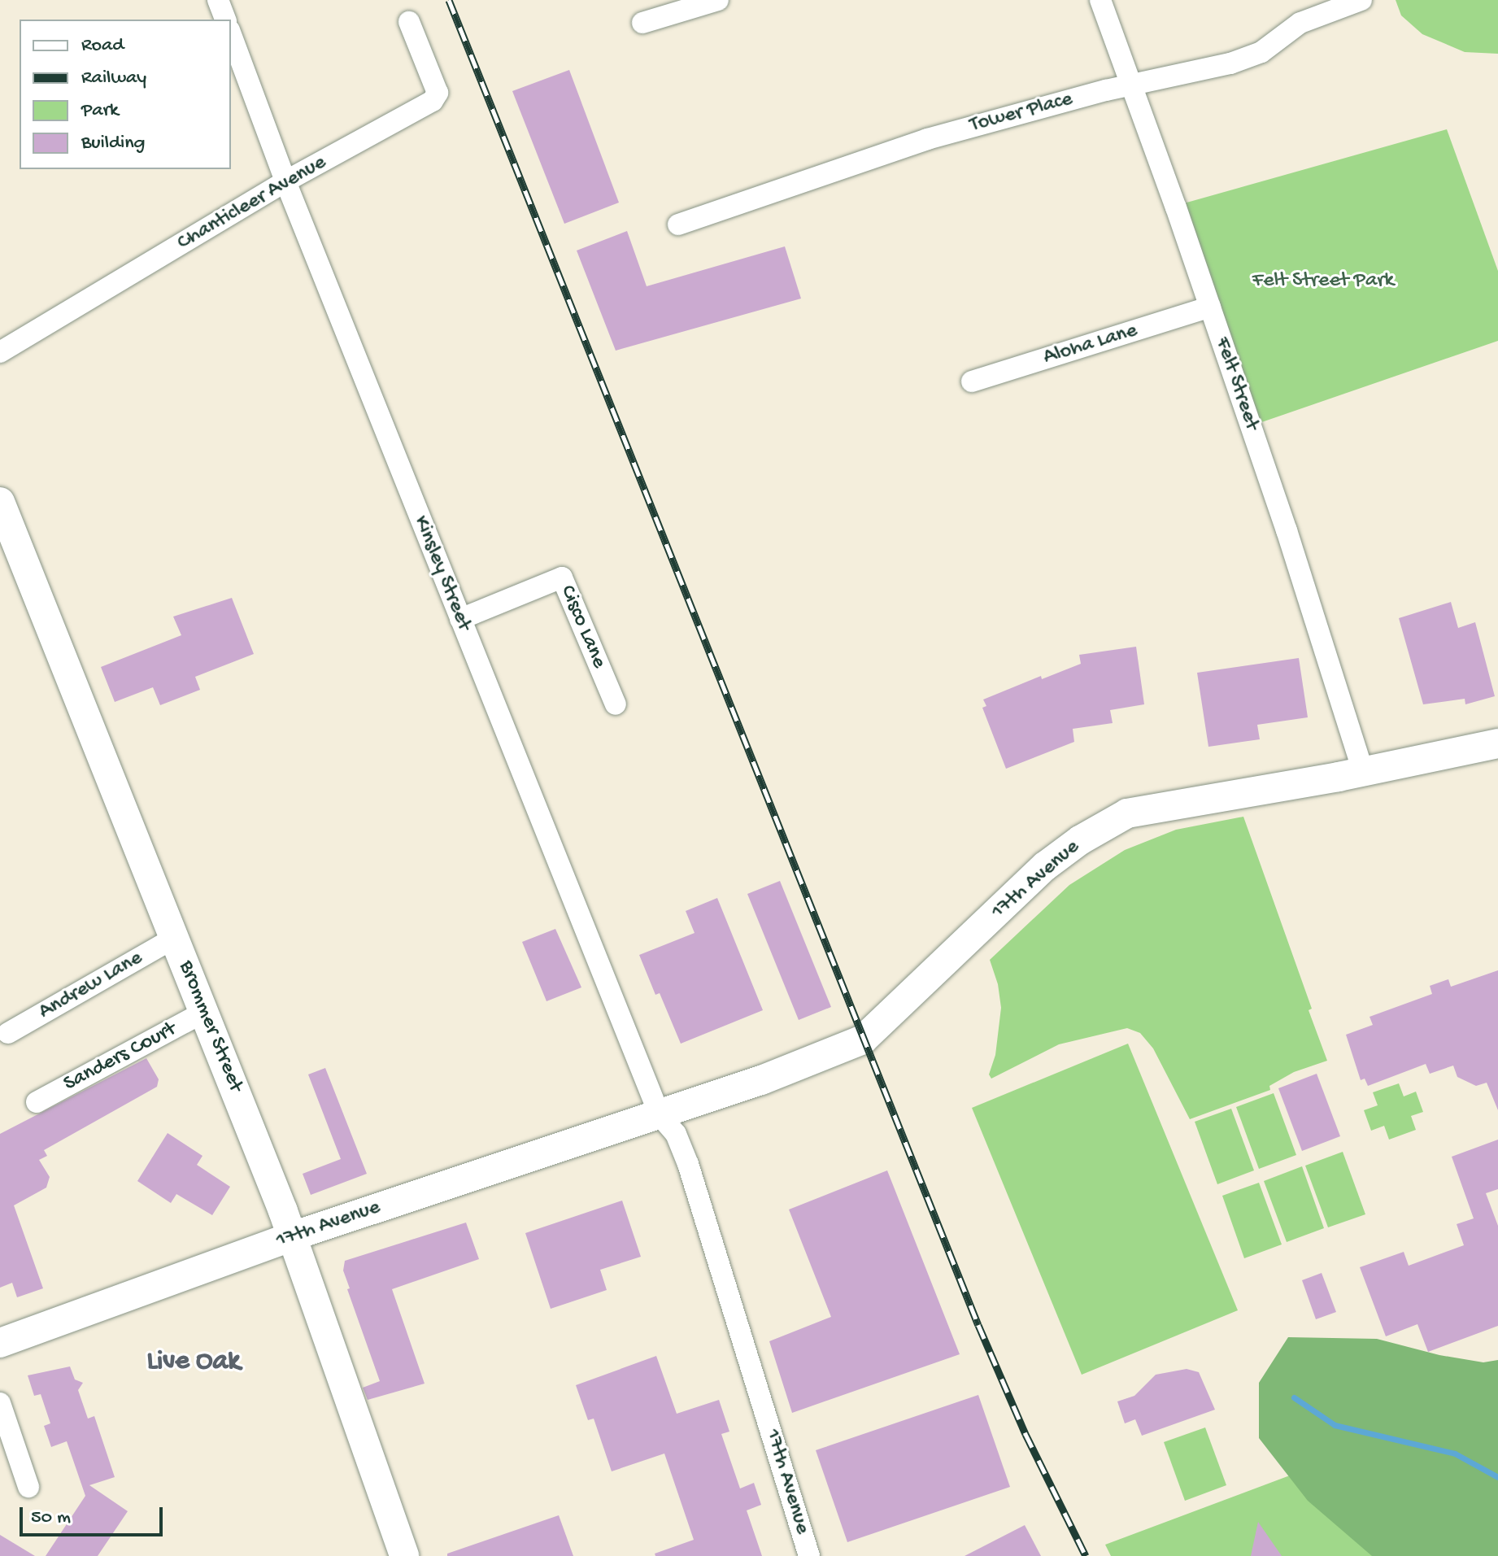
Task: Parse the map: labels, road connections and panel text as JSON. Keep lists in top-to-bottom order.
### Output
{
  "streets": {
    "main road": ["17th Avenue", "Brommer Street"],
    "street": [
      "Tower Place",
      "Chanticleer Avenue",
      "Aloha Lane",
      "Felt Street",
      "Kinsley Street",
      "Cisco Lane",
      "Andrew Lane",
      "Sanders Court"
    ]
  },
  "crossings": [
    ["Tower Place", "Felt Street"],
    ["Chanticleer Avenue", "Kinsley Street"],
    ["Aloha Lane", "Felt Street"],
    ["Felt Street", "17th Avenue"],
    ["Kinsley Street", "Cisco Lane"],
    ["Kinsley Street", "17th Avenue"],
    ["17th Avenue", "Brommer Street"],
    ["Andrew Lane", "Brommer Street"],
    ["Brommer Street", "Sanders Court"]
  ],
  "districts": ["Live Oak"],
  "parks": ["Felt Street Park"],
  "legend": [
    "Road",
    "Railway",
    "Park",
    "Building"
  ],
  "scale_bar": "50 m"
}
